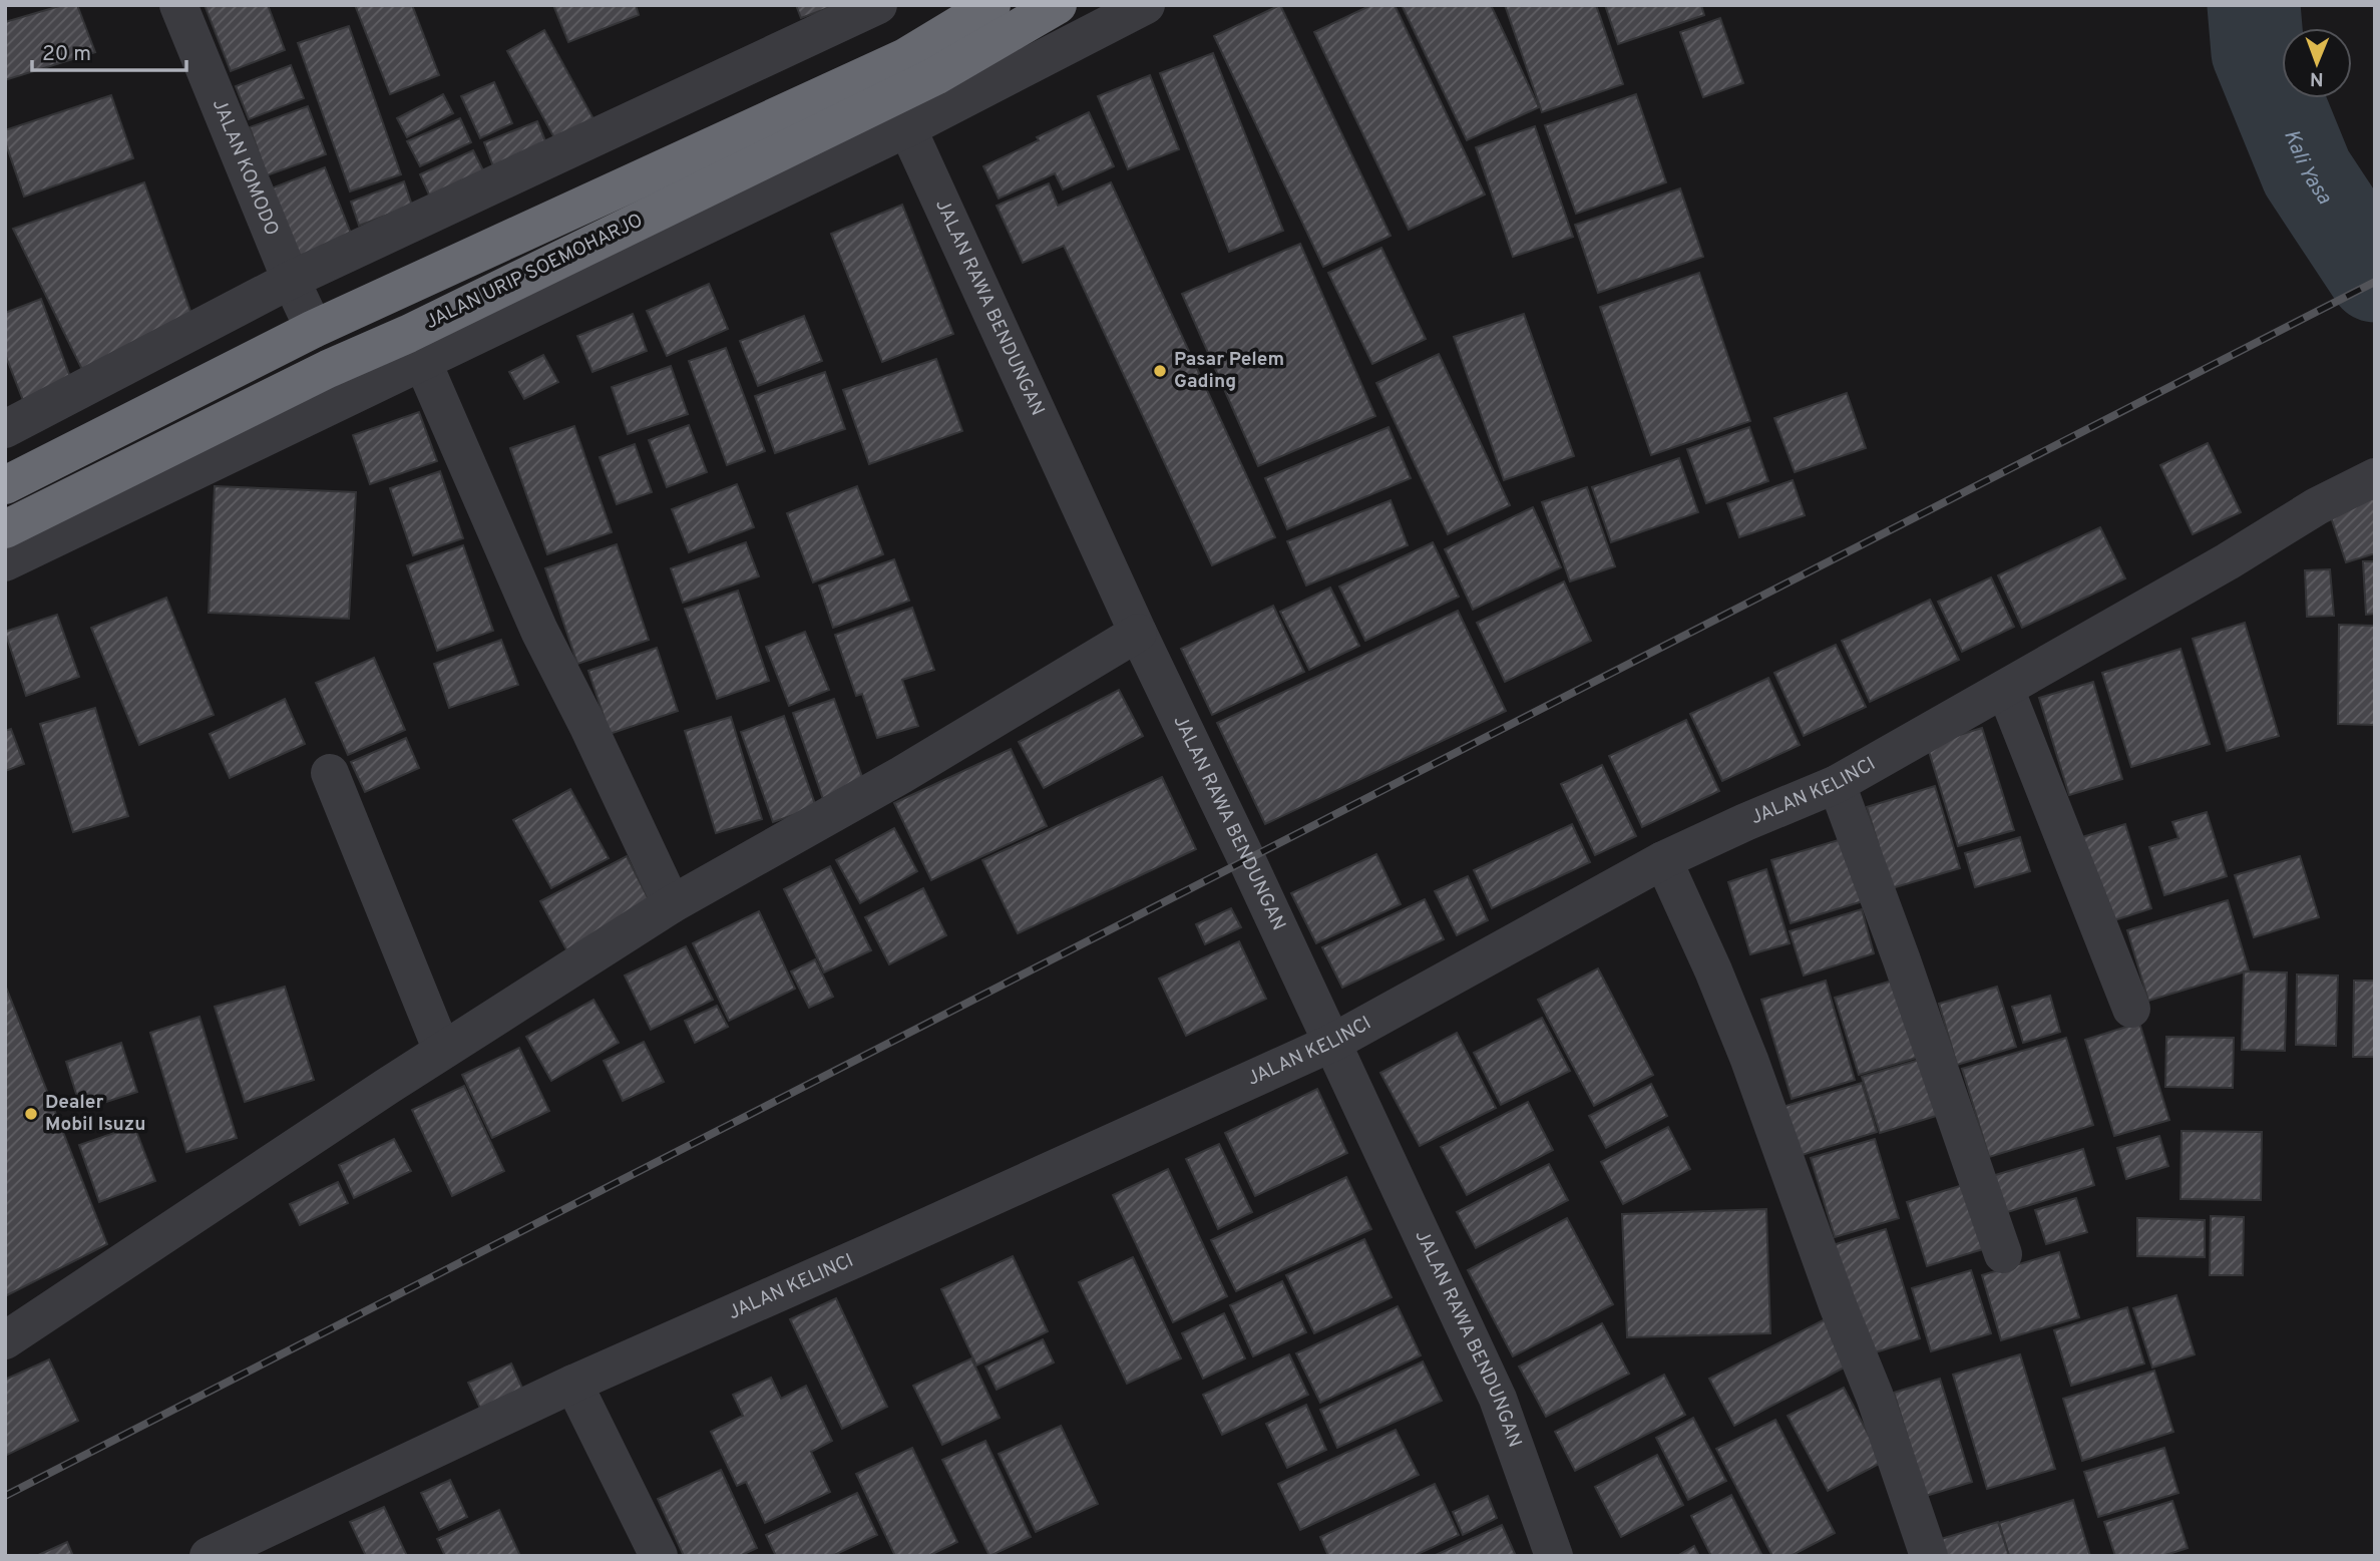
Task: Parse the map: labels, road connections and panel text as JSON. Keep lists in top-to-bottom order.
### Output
{
  "streets": {
    "highway": ["JALAN URIP SOEMOHARJO"],
    "street": ["JALAN KOMODO", "JALAN RAWA BENDUNGAN", "JALAN KELINCI"]
  },
  "crossings": [
    ["JALAN KOMODO", "JALAN URIP SOEMOHARJO"],
    ["JALAN URIP SOEMOHARJO", "JALAN RAWA BENDUNGAN"],
    ["JALAN RAWA BENDUNGAN", "JALAN KELINCI"]
  ],
  "water": ["Kali Yasa"],
  "places": ["Pasar Pelem Gading", "Dealer Mobil Isuzu"],
  "scale_bar": "20 m",
  "north": "bottom"
}
